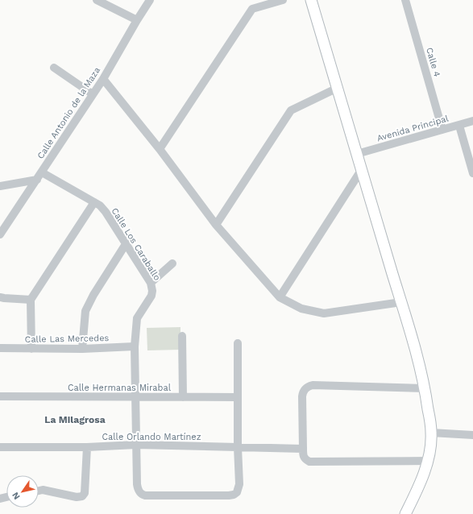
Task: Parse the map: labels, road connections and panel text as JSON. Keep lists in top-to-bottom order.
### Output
{
  "streets": {
    "street": [
      "Calle 4",
      "Calle Antonio de la Maza",
      "Avenida Principal",
      "Calle Los Caraballo",
      "Calle Las Mercedes",
      "Calle Hermanas Mirabal",
      "Calle Orlando Martínez"
    ]
  },
  "crossings": [
    ["Calle 4", "Avenida Principal"],
    ["Calle Antonio de la Maza", "Calle Los Caraballo"],
    ["Calle Los Caraballo", "Calle Las Mercedes"],
    ["Calle Los Caraballo", "Calle Hermanas Mirabal"],
    ["Calle Los Caraballo", "Calle Orlando Martínez"]
  ],
  "districts": ["La Milagrosa"],
  "north": "bottom left"
}
